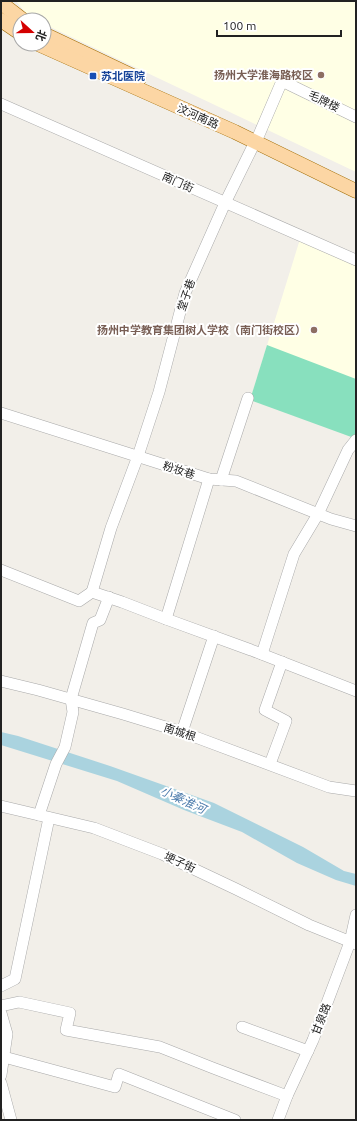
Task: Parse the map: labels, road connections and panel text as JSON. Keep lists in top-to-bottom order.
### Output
{
  "streets": {
    "main road": ["汶河南路"],
    "street": [
      "毛牌楼",
      "南门街",
      "堂子巷",
      "粉妆巷",
      "南城根",
      "埂子街",
      "甘泉路"
    ]
  },
  "crossings": [
    ["毛牌楼", "汶河南路"],
    ["毛牌楼", "堂子巷"],
    ["汶河南路", "堂子巷"],
    ["南门街", "堂子巷"],
    ["堂子巷", "粉妆巷"],
    ["埂子街", "甘泉路"]
  ],
  "water": ["小秦淮河"],
  "places": {
    "other": ["扬州大学淮海路校区", "扬州中学教育集团树人学校（南门街校区）"],
    "transit": ["苏北医院"]
  },
  "scale_bar": "100 m",
  "north": "right"
}
